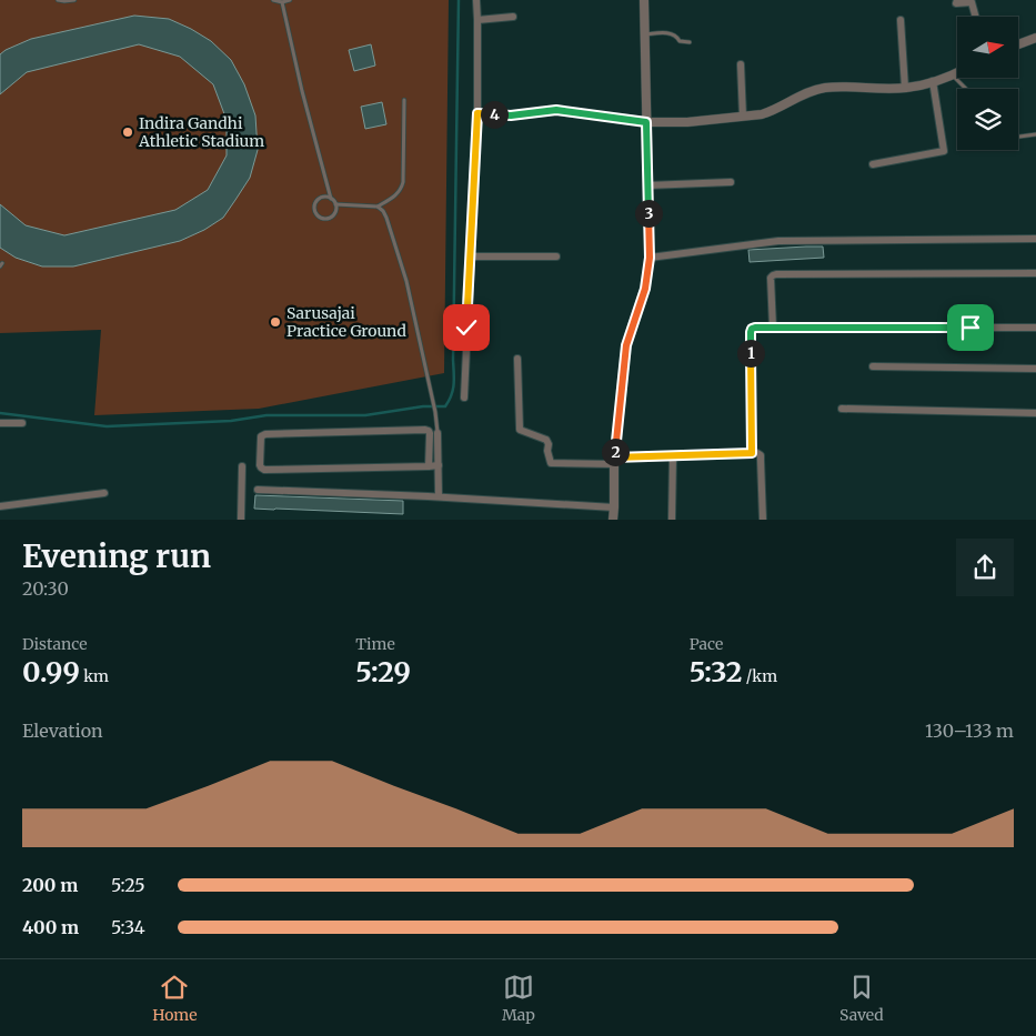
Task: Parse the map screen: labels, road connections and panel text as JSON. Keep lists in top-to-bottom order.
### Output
{
  "places": ["Indira Gandhi Athletic Stadium", "Sarusajai Practice Ground"],
  "north": "right",
  "page": {
    "pins": [
      "4",
      "3",
      "1",
      "2"
    ],
    "heading": ["Evening run", "20:30"],
    "stats": [
      ["Distance", "0.99 km"],
      ["Time", "5:29"],
      ["Pace", "5:32 /km"]
    ],
    "chart": ["Elevation", "130–133 m"],
    "list": [
      {
        "name": "200 m",
        "note": "5:25"
      },
      {
        "name": "400 m",
        "note": "5:34"
      }
    ],
    "tabs": ["Home", "Map", "Saved"]
  }
}
